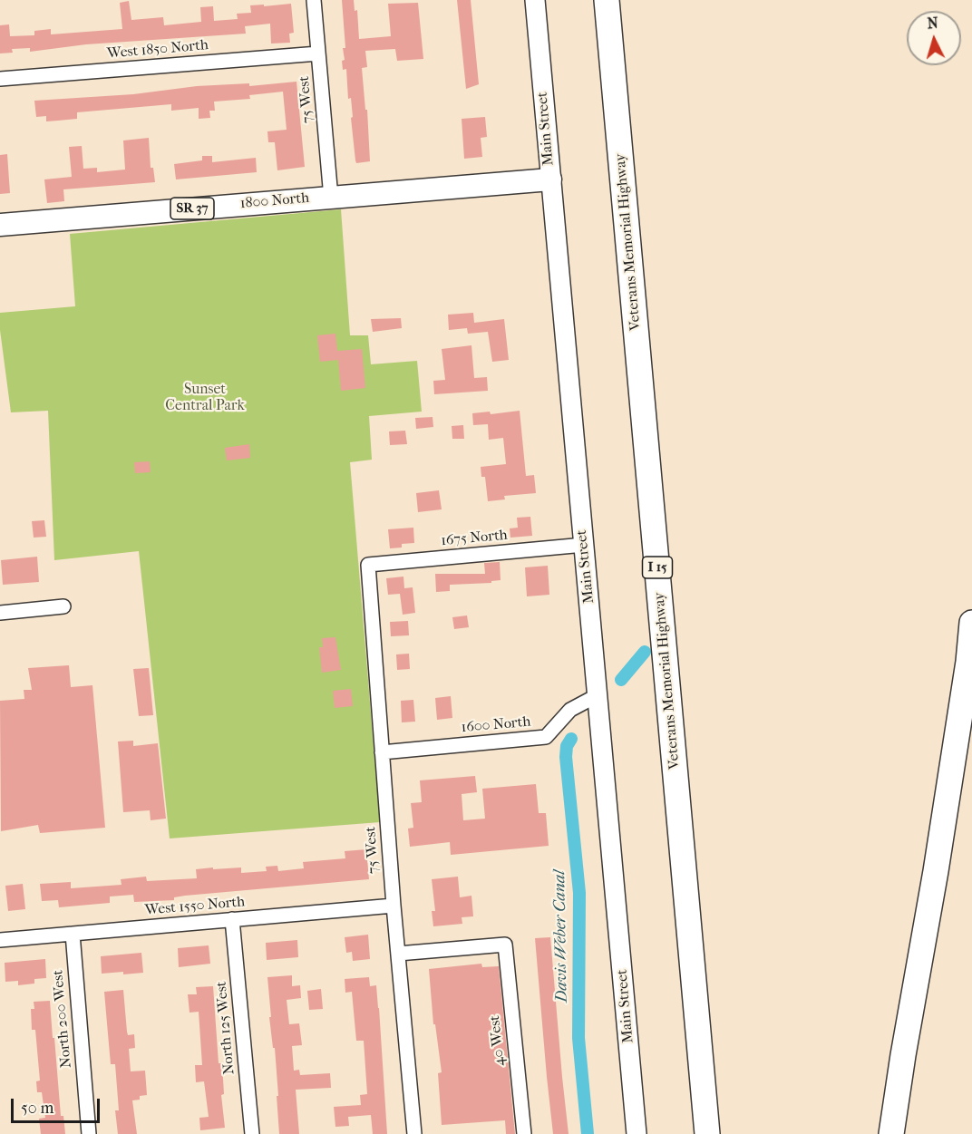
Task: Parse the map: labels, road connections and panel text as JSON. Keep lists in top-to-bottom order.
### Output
{
  "streets": {
    "highway": ["Veterans Memorial Highway", "I 15"],
    "main road": ["Main Street", "1800 North", "SR 37"],
    "street": [
      "West 1850 North",
      "75 West",
      "1675 North",
      "1600 North",
      "West 1550 North",
      "North 200 West",
      "North 125 West",
      "40 West"
    ]
  },
  "crossings": [
    ["West 1850 North", "75 West"],
    ["75 West", "1800 North"],
    ["75 West", "1675 North"],
    ["75 West", "1600 North"],
    ["75 West", "West 1550 North"],
    ["75 West", "40 West"],
    ["Main Street", "1800 North"],
    ["Main Street", "1675 North"],
    ["Main Street", "1600 North"],
    ["West 1550 North", "North 200 West"],
    ["West 1550 North", "North 125 West"]
  ],
  "water": ["Davis Weber Canal"],
  "parks": ["Sunset Central Park"],
  "scale_bar": "50 m",
  "north": "top"
}
